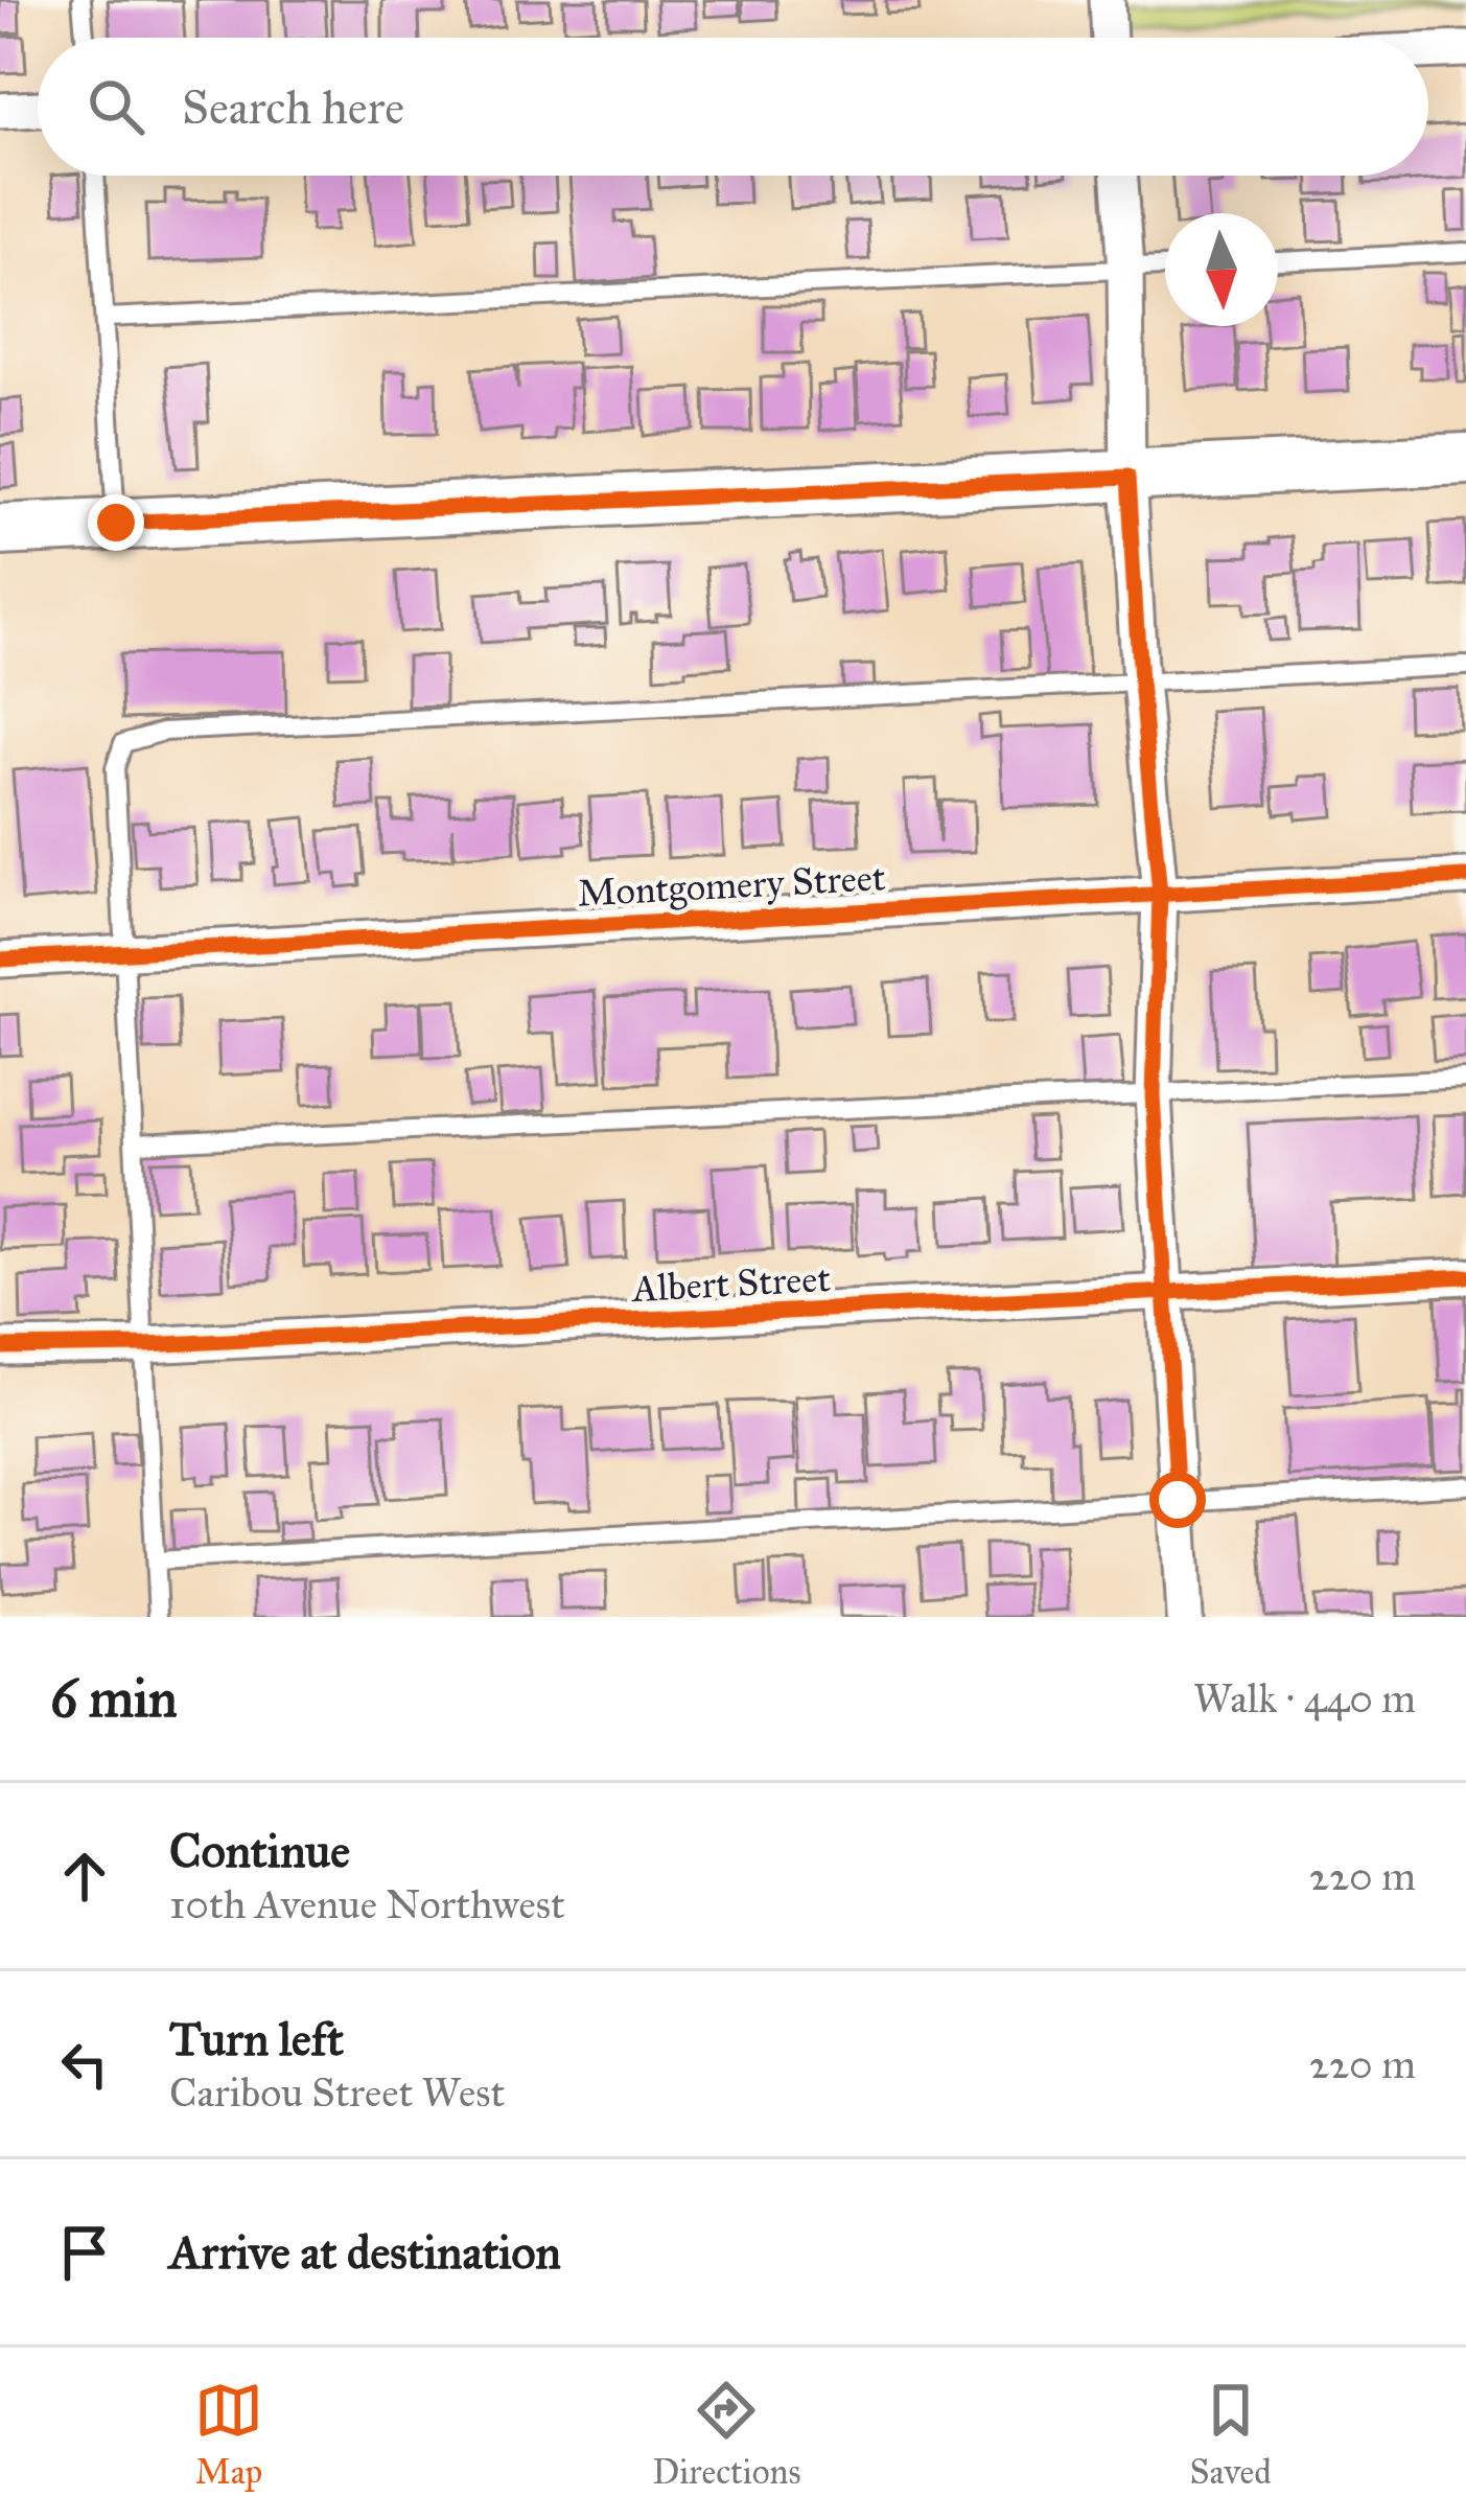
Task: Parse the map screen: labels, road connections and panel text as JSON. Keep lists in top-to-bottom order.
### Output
{
  "streets": {
    "street": ["Montgomery Street", "Albert Street"]
  },
  "north": "bottom",
  "page": {
    "search": "Search here",
    "heading": ["6 min", "Walk · 440 m"],
    "list": [
      ["Continue", "10th Avenue Northwest", "220 m"],
      ["Turn left", "Caribou Street West", "220 m"],
      "Arrive at destination"
    ],
    "nav": ["Map", "Directions", "Saved"]
  }
}
